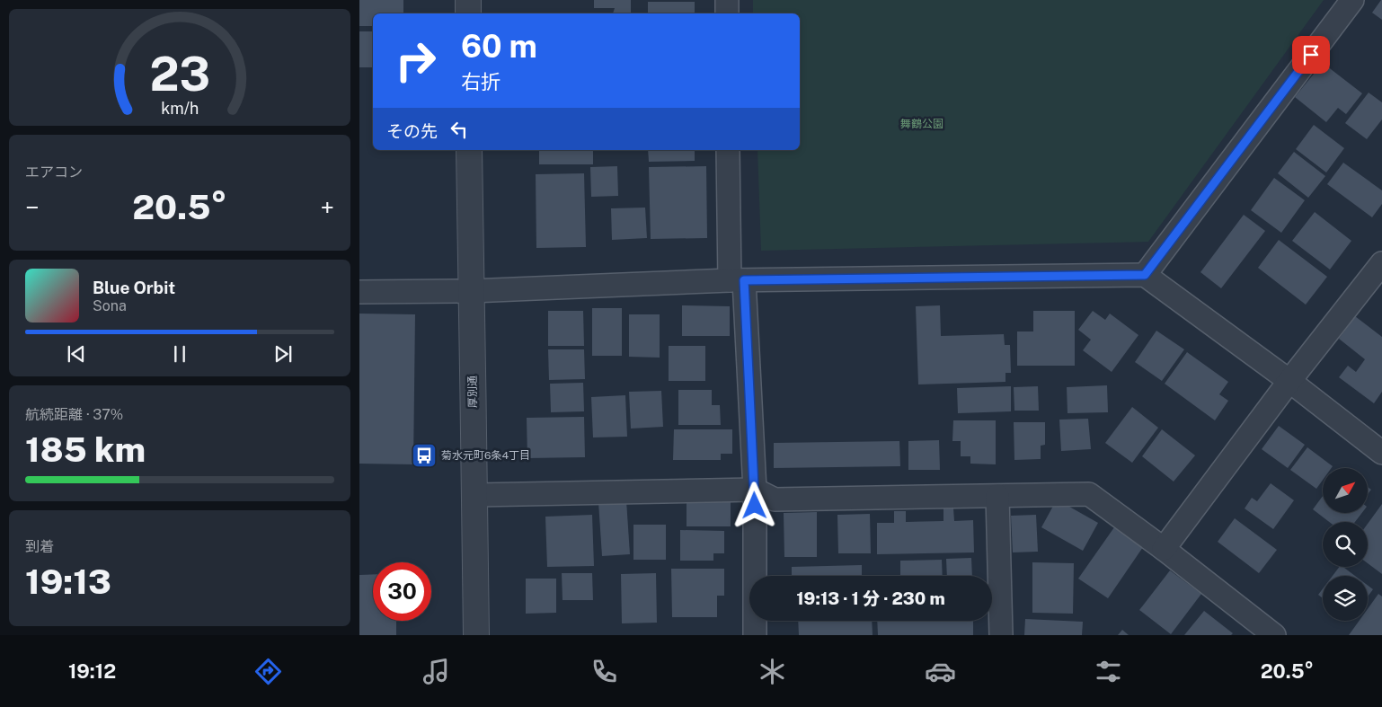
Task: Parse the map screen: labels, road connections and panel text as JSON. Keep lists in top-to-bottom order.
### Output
{
  "streets": {
    "street": ["厚別通"]
  },
  "parks": ["舞鶴公園"],
  "places": {
    "bus stop": ["菊水元町6条4丁目"]
  },
  "north": "top right",
  "page": {
    "turn": ["60 m", "右折"],
    "then": "その先",
    "tile": [
      "エアコン",
      ["航続距離 · 37%", "185 km"],
      ["到着", "19:13"]
    ],
    "heat": ["−", "20.5°", "+"],
    "song": ["Blue Orbit", "Sona"],
    "limit": "30",
    "trip": "19:13 · 1 分 · 230 m",
    "tabs": ["19:12", "20.5°"],
    "gauge": ["23", "km/h"]
  }
}
